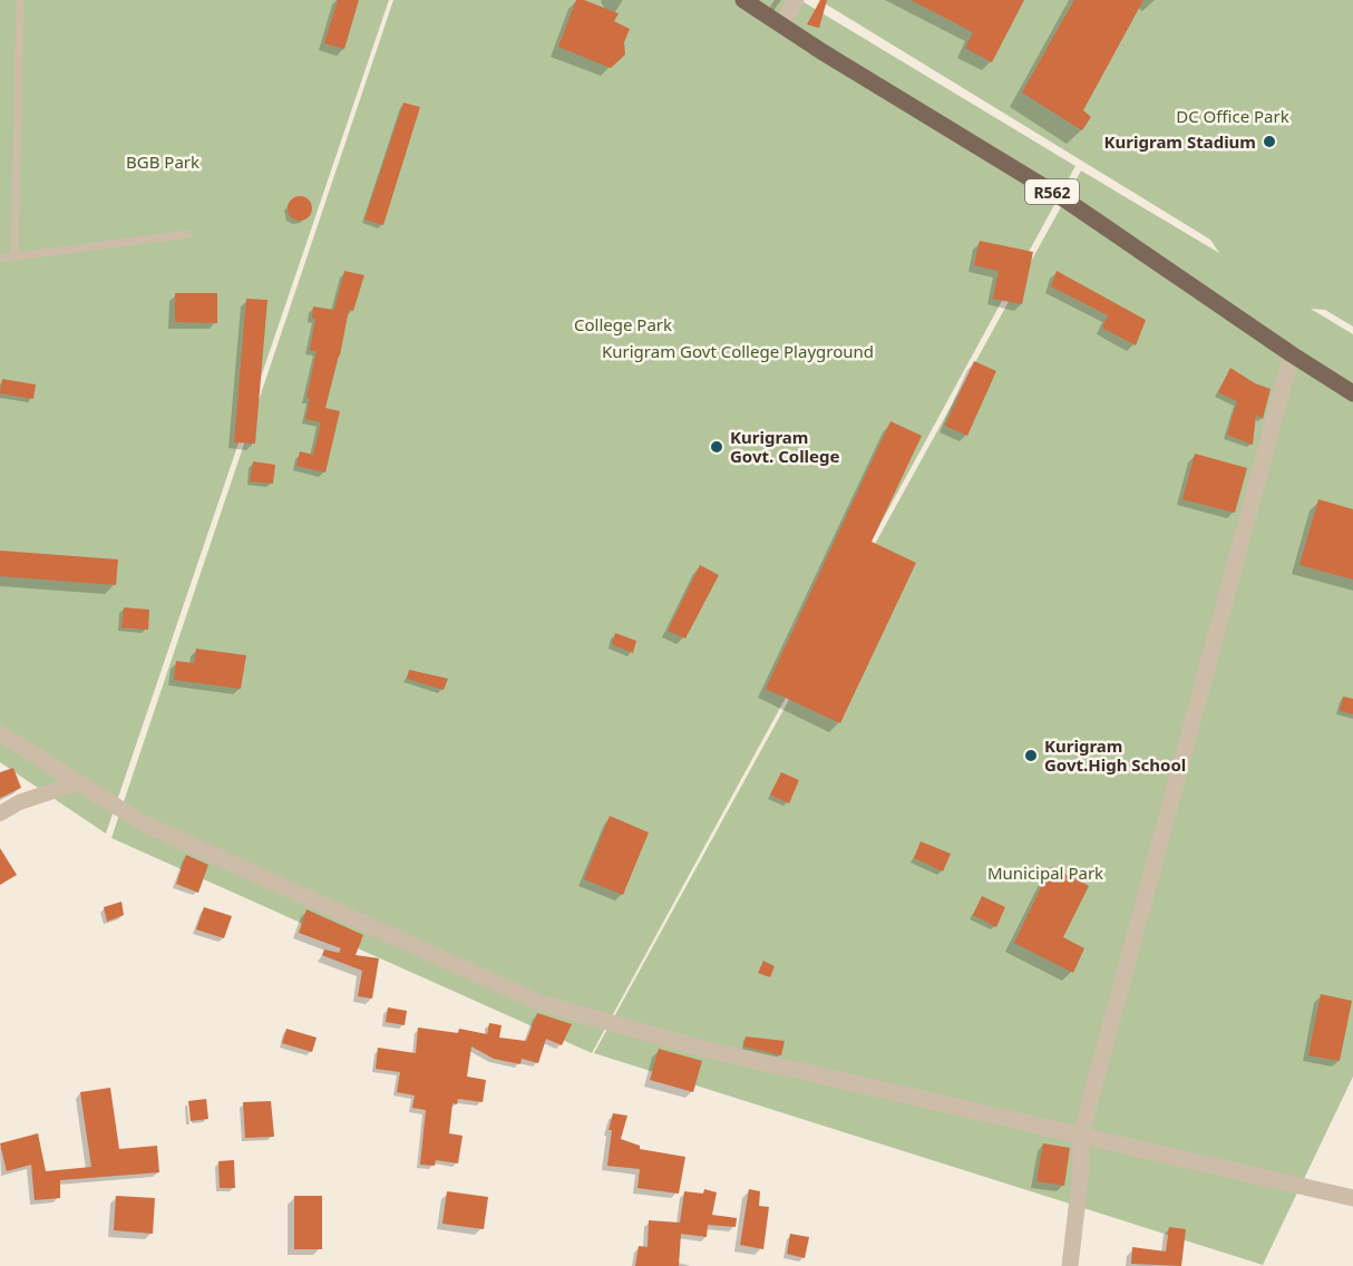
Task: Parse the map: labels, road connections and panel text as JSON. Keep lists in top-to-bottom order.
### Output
{
  "streets": {
    "main road": ["R562"]
  },
  "parks": [
    "DC Office Park",
    "BGB Park",
    "College Park",
    "Kurigram Govt College Playground",
    "Municipal Park"
  ],
  "places": ["Kurigram Stadium", "Kurigram Govt. College", "Kurigram Govt.High School"]
}
